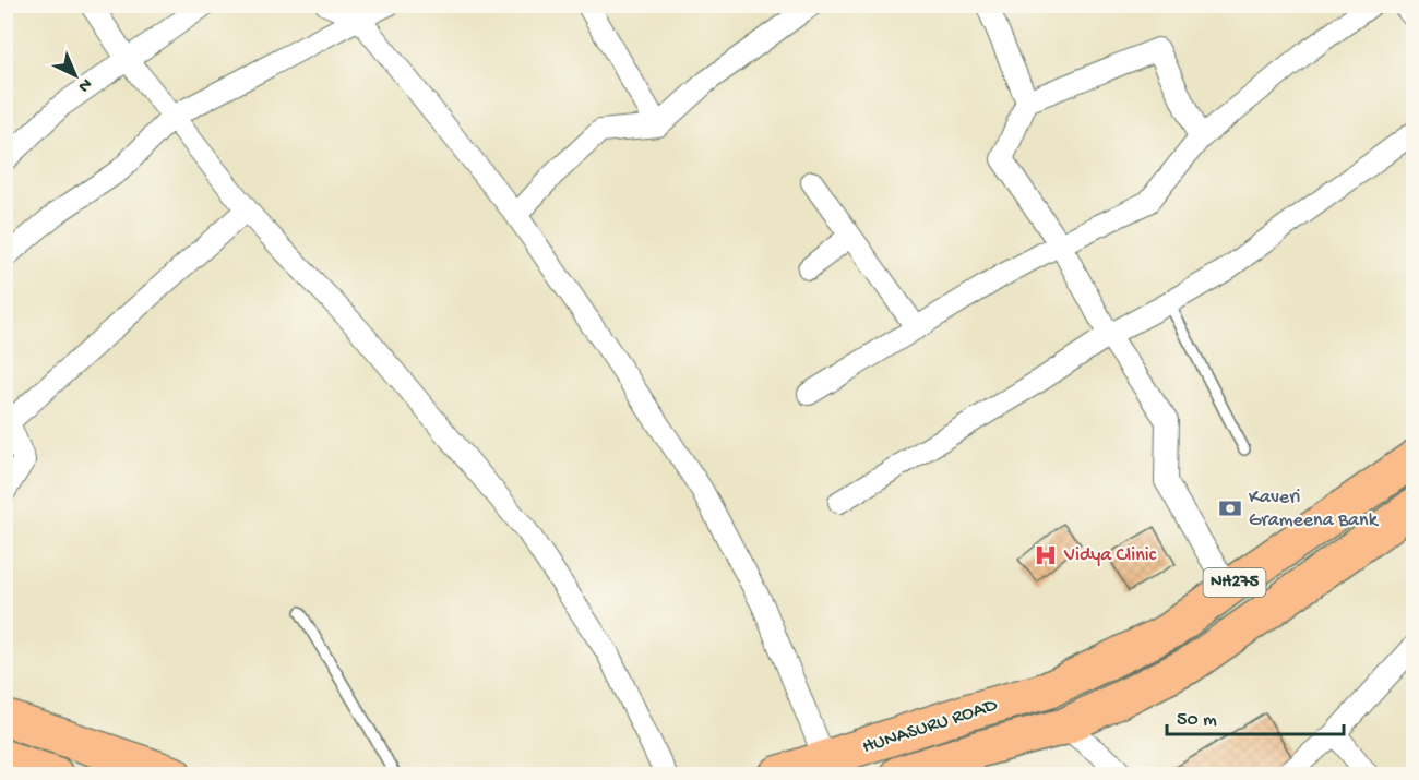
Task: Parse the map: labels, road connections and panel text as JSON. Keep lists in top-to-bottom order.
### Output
{
  "streets": {
    "highway": ["NH275", "HUNASURU ROAD"]
  },
  "crossings": [
    ["NH275", "HUNASURU ROAD"]
  ],
  "places": {
    "bank": ["Kaveri Grameena Bank"],
    "hospital": ["Vidya Clinic"]
  },
  "scale_bar": "50 m",
  "north": "bottom right"
}
